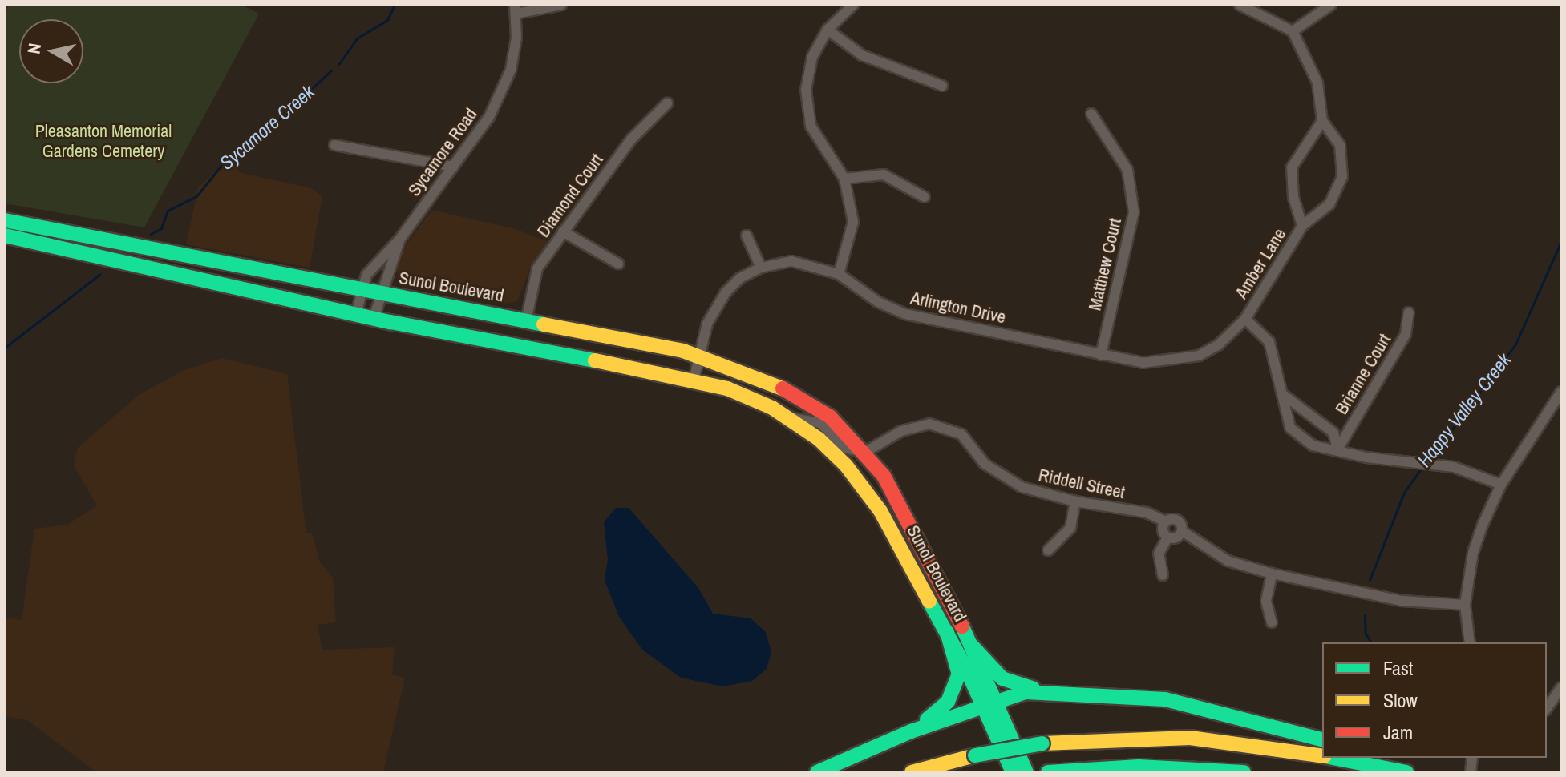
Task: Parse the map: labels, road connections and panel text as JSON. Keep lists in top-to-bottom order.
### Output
{
  "streets": {
    "main road": ["Sunol Boulevard"],
    "street": [
      "Sycamore Road",
      "Diamond Court",
      "Amber Lane",
      "Matthew Court",
      "Arlington Drive",
      "Brianne Court",
      "Riddell Street"
    ]
  },
  "crossings": [
    ["Sycamore Road", "Sunol Boulevard"],
    ["Diamond Court", "Sunol Boulevard"],
    ["Amber Lane", "Arlington Drive"],
    ["Matthew Court", "Arlington Drive"],
    ["Sunol Boulevard", "Arlington Drive"],
    ["Sunol Boulevard", "Riddell Street"]
  ],
  "water": ["Sycamore Creek", "Happy Valley Creek"],
  "parks": ["Pleasanton Memorial Gardens Cemetery"],
  "legend": ["Fast", "Slow", "Jam"],
  "north": "left"
}
